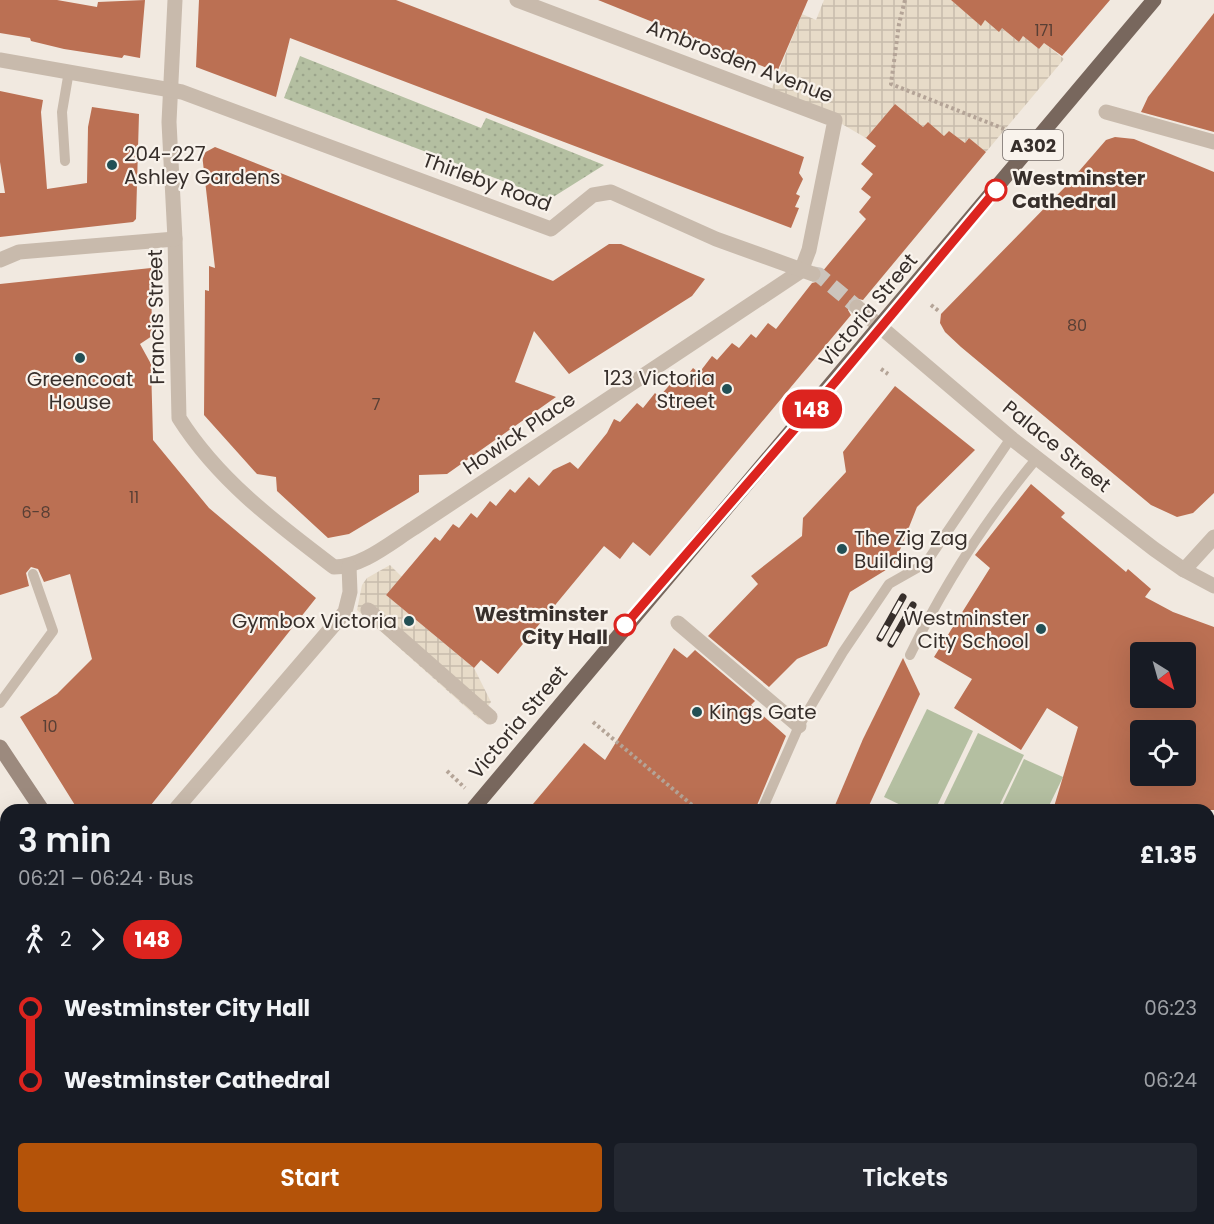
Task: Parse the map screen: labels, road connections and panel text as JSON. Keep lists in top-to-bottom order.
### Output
{
  "streets": {
    "main road": ["A302", "Victoria Street"],
    "street": [
      "Ambrosden Avenue",
      "Thirleby Road",
      "Francis Street",
      "Howick Place",
      "Palace Street"
    ]
  },
  "crossings": [
    ["Ambrosden Avenue", "Thirleby Road"],
    ["Ambrosden Avenue", "Howick Place"],
    ["Thirleby Road", "Francis Street"],
    ["Thirleby Road", "Howick Place"],
    ["Victoria Street", "Palace Street"],
    ["Francis Street", "Howick Place"]
  ],
  "places": [
    "204-227 Ashley Gardens",
    "Westminster Cathedral",
    "Greencoat House",
    "123 Victoria Street",
    "The Zig Zag Building",
    "Gymbox Victoria",
    "Westminster City Hall",
    "Westminster City School",
    "Kings Gate"
  ],
  "lines": ["bus line 148"],
  "house_numbers": [
    "171",
    "80",
    "7",
    "11",
    "6-8",
    "10"
  ],
  "north": "bottom right",
  "page": {
    "on_map": "148",
    "heading": ["3 min", "06:21 – 06:24 · Bus", "£1.35"],
    "legs": ["2", "148"],
    "list": [
      {
        "name": "Westminster City Hall",
        "value": "06:23"
      },
      {
        "name": "Westminster Cathedral",
        "value": "06:24"
      }
    ],
    "buttons": ["Start", "Tickets"]
  }
}
